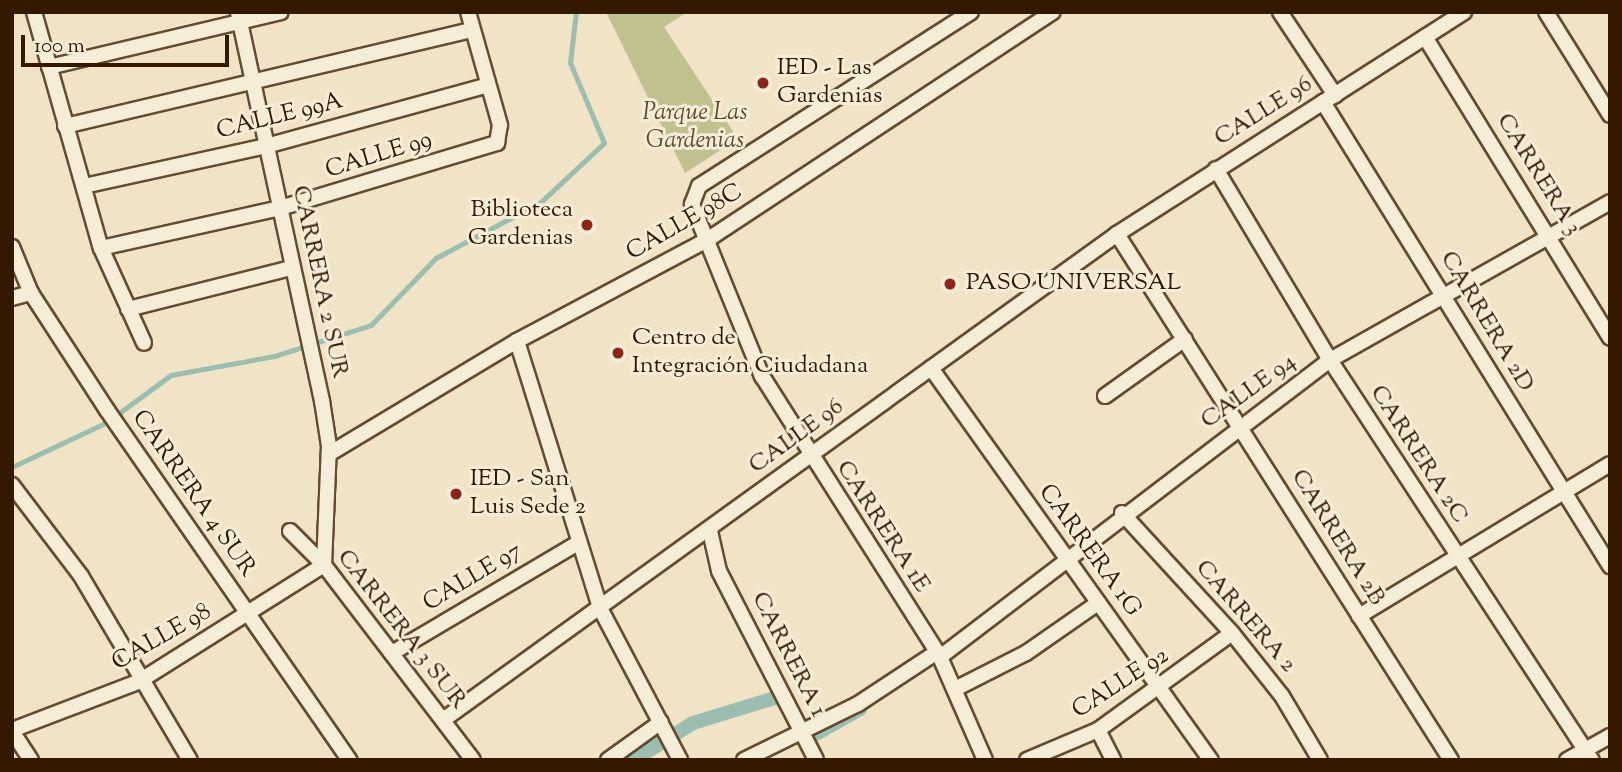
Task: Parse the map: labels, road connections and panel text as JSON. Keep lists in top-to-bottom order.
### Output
{
  "streets": {
    "street": [
      "CALLE 96",
      "CALLE 99A",
      "CALLE 99",
      "CARRERA 3",
      "CALLE 98C",
      "CARRERA 2 SUR",
      "CARRERA 2D",
      "CALLE 94",
      "CARRERA 2C",
      "CARRERA 4 SUR",
      "CARRERA 1E",
      "CARRERA 2B",
      "CARRERA 1G",
      "CALLE 97",
      "CARRERA 2",
      "CARRERA 3 SUR",
      "CALLE 98",
      "CARRERA 1",
      "CALLE 92"
    ]
  },
  "crossings": [
    ["CALLE 96", "CARRERA 3"],
    ["CALLE 96", "CARRERA 2D"],
    ["CALLE 96", "CARRERA 2C"],
    ["CALLE 96", "CARRERA 1E"],
    ["CALLE 96", "CARRERA 2B"],
    ["CALLE 96", "CARRERA 1G"],
    ["CALLE 96", "CARRERA 3 SUR"],
    ["CALLE 96", "CARRERA 1"],
    ["CALLE 99A", "CALLE 99"],
    ["CALLE 99A", "CARRERA 2 SUR"],
    ["CALLE 99", "CARRERA 2 SUR"],
    ["CARRERA 3", "CALLE 94"],
    ["CALLE 98C", "CARRERA 2 SUR"],
    ["CALLE 98C", "CARRERA 1E"],
    ["CARRERA 2 SUR", "CARRERA 3 SUR"],
    ["CARRERA 2 SUR", "CALLE 98"],
    ["CARRERA 2D", "CALLE 94"],
    ["CALLE 94", "CARRERA 2C"],
    ["CALLE 94", "CARRERA 1E"],
    ["CALLE 94", "CARRERA 2B"],
    ["CALLE 94", "CARRERA 1G"],
    ["CALLE 94", "CARRERA 2"],
    ["CALLE 94", "CARRERA 1"],
    ["CARRERA 4 SUR", "CALLE 98"],
    ["CARRERA 1G", "CALLE 92"],
    ["CALLE 97", "CARRERA 3 SUR"],
    ["CARRERA 2", "CALLE 92"],
    ["CARRERA 3 SUR", "CALLE 98"]
  ],
  "parks": ["Parque Las Gardenias"],
  "places": [
    "IED - Las Gardenias",
    "Biblioteca Gardenias",
    "PASO UNIVERSAL",
    "Centro de Integración Ciudadana",
    "IED - San Luis Sede 2"
  ],
  "scale_bar": "100 m"
}
